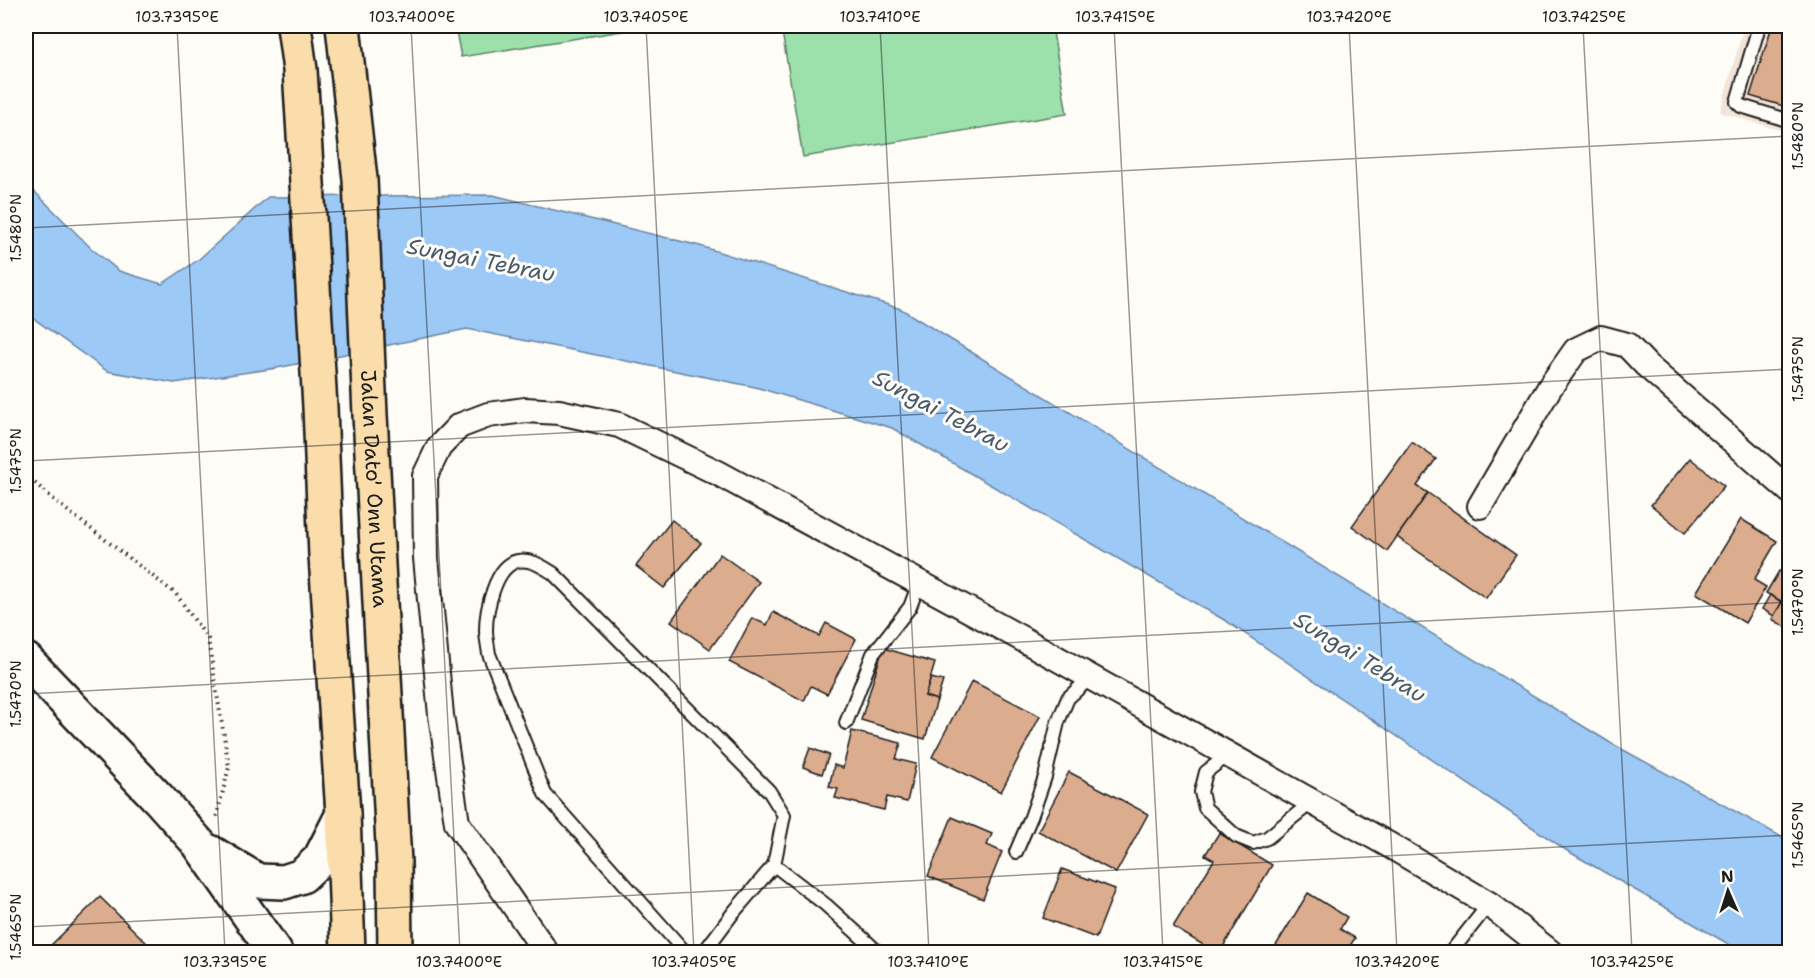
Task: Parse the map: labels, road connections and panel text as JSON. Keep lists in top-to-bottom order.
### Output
{
  "streets": {
    "main road": ["Jalan Dato' Onn Utama"]
  },
  "water": ["Sungai Tebrau"],
  "north": "top",
  "coordinates": [
    "103.7395°E",
    "103.7400°E",
    "103.7405°E",
    "103.7410°E",
    "103.7415°E",
    "103.7420°E",
    "103.7425°E",
    "1.5480°N",
    "1.5475°N",
    "1.5470°N",
    "1.5465°N"
  ]
}
